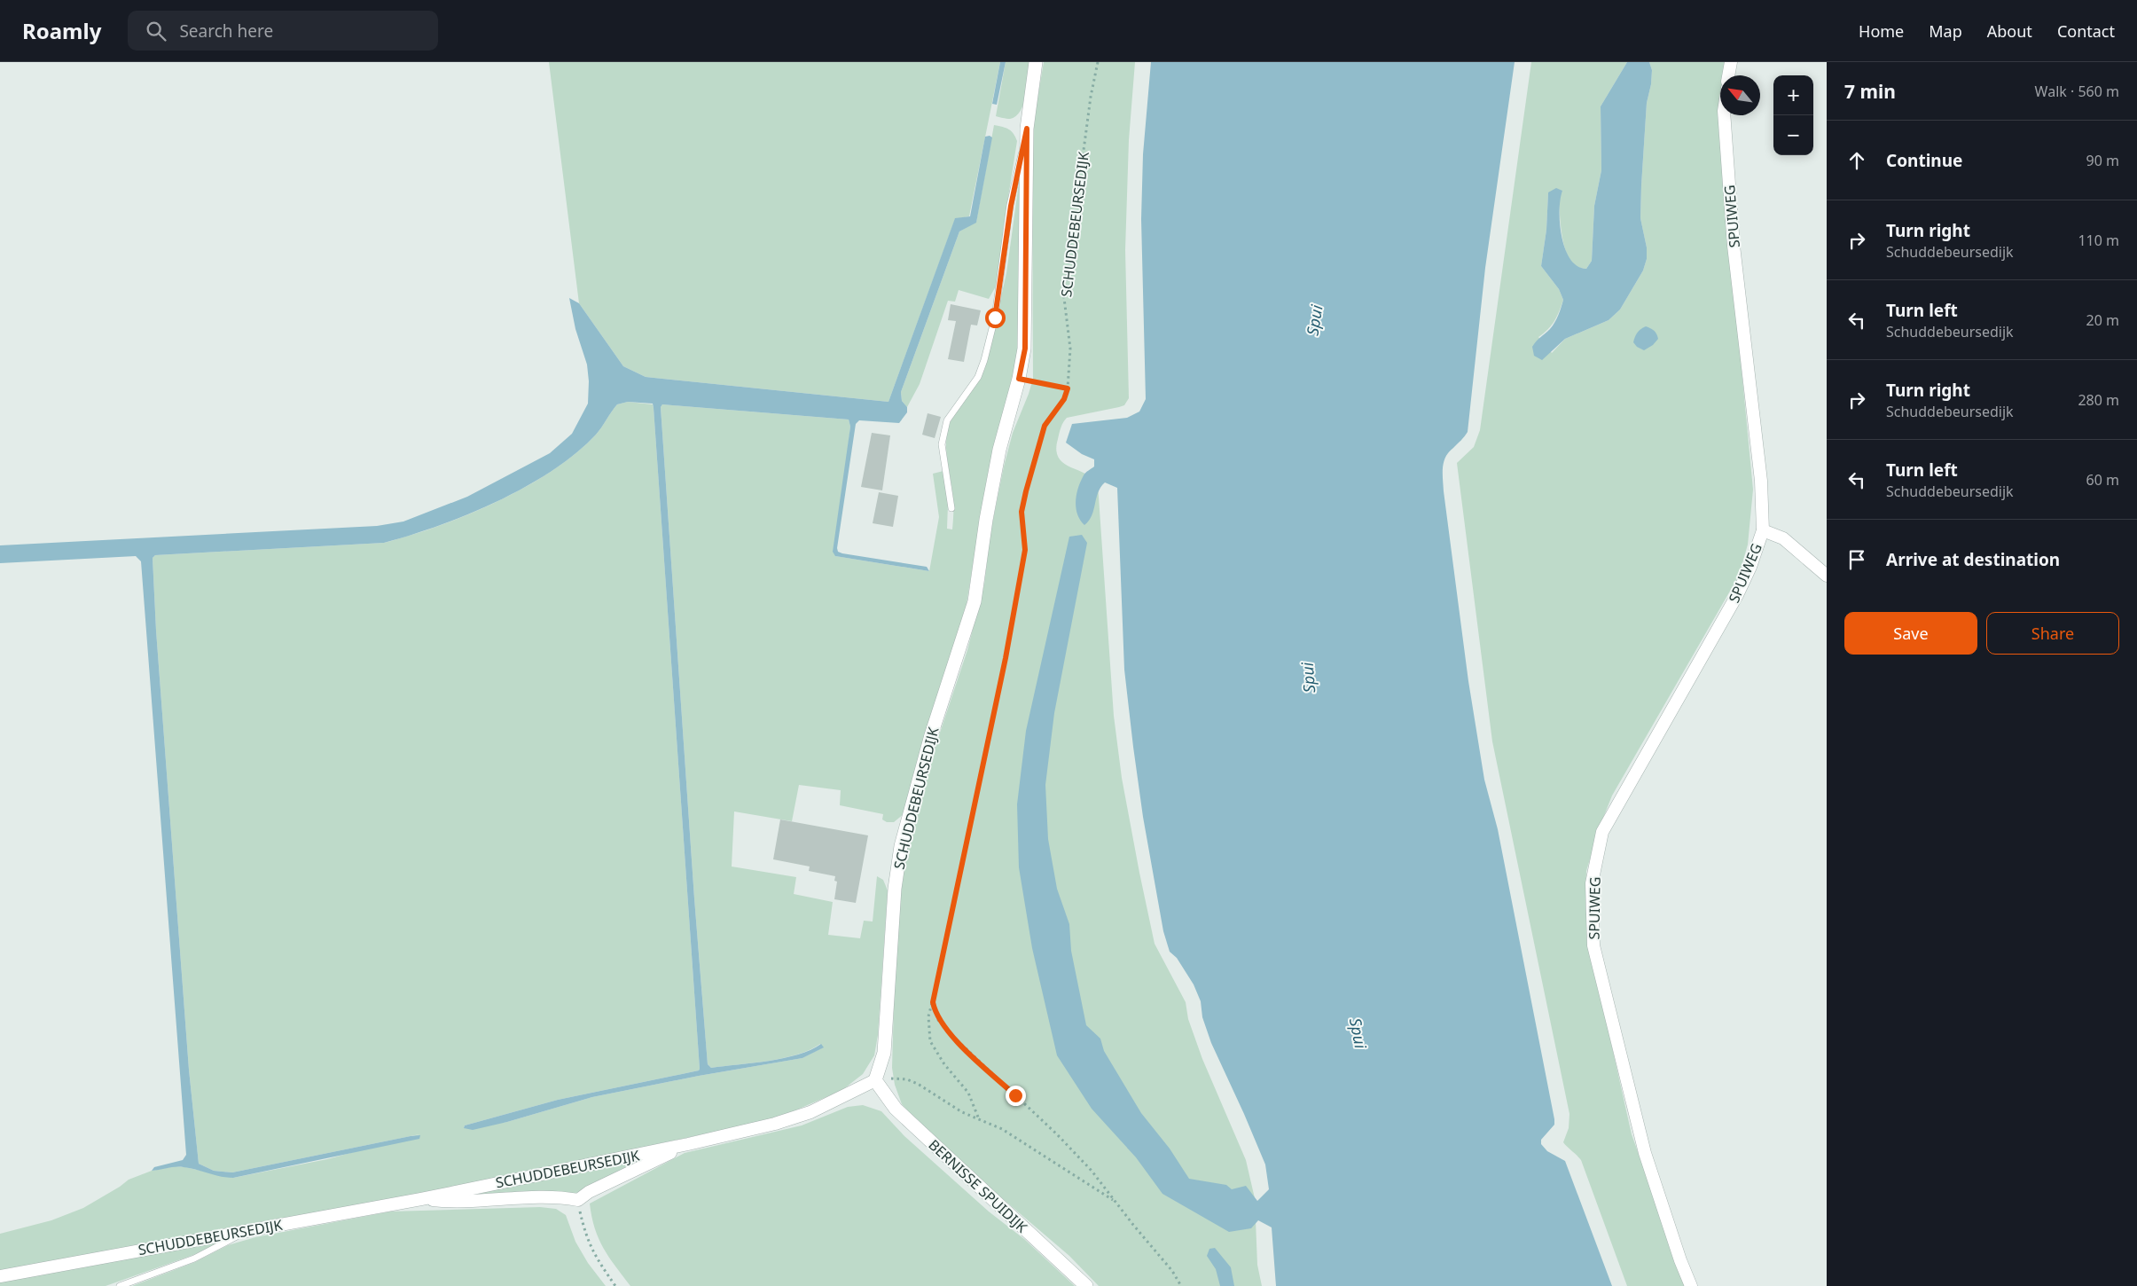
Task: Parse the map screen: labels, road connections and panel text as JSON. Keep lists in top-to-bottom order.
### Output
{
  "streets": {
    "street": ["SPUIWEG", "SCHUDDEBEURSEDIJK", "BERNISSE SPUIDIJK"]
  },
  "crossings": [
    ["SCHUDDEBEURSEDIJK", "BERNISSE SPUIDIJK"]
  ],
  "water": ["Spui"],
  "north": "top left",
  "page": {
    "header": "Roamly",
    "search": "Search here",
    "nav": [
      "Home",
      "Map",
      "About",
      "Contact"
    ],
    "heading": ["7 min", "Walk · 560 m"],
    "map_buttons": ["+", "−"],
    "list": [
      ["Continue", "90 m"],
      ["Turn right", "Schuddebeursedijk", "110 m"],
      ["Turn left", "Schuddebeursedijk", "20 m"],
      ["Turn right", "Schuddebeursedijk", "280 m"],
      ["Turn left", "Schuddebeursedijk", "60 m"],
      "Arrive at destination"
    ],
    "buttons": ["Save", "Share"]
  }
}
